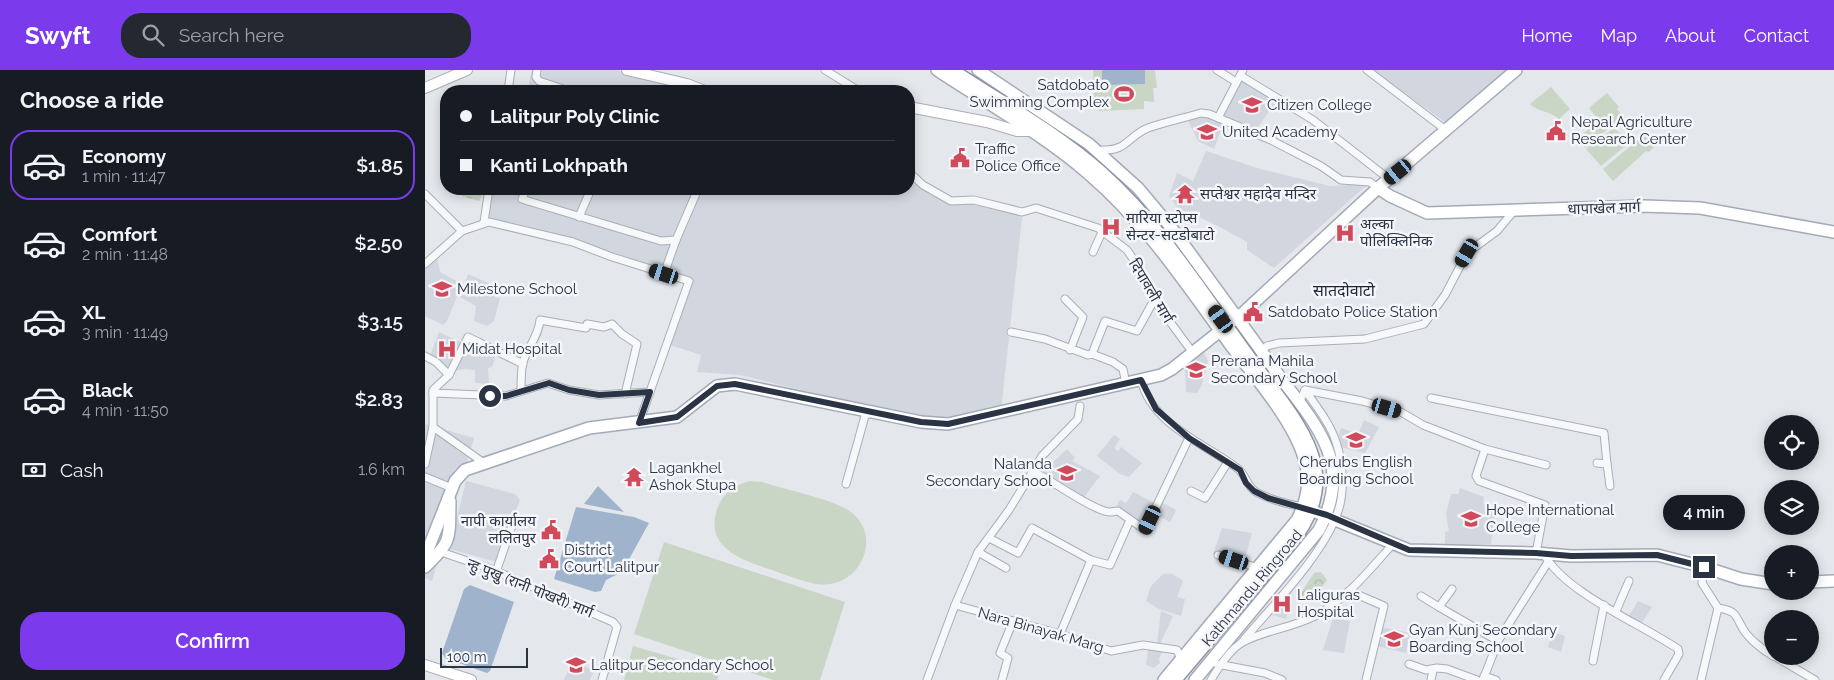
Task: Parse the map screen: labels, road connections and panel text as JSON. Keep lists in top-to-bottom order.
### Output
{
  "streets": {
    "highway": ["Kathmandu Ringroad"],
    "main road": ["धापाखेल मार्ग"],
    "street": ["दिपावली मार्ग", "न्हु पुखु (रानी पोखरी) मार्ग", "Nara Binayak Marg"]
  },
  "districts": ["सातदोवाटो"],
  "places": {
    "sports": ["Satdobato Swimming Complex"],
    "school or university": [
      "Citizen College",
      "United Academy",
      "Milestone School",
      "Prerana Mahila Secondary School",
      "Cherubs English Boarding School",
      "Nalanda Secondary School",
      "Hope International College",
      "Gyan Kunj Secondary Boarding School",
      "Lalitpur Secondary School"
    ],
    "public building": [
      "Nepal Agriculture Research Center",
      "Traffic Police Office",
      "Satdobato Police Station",
      "नापी कार्यालय ललितपुर",
      "District Court Lalitpur"
    ],
    "temple": ["सप्तेश्वर महादेव मन्दिर", "Lagankhel Ashok Stupa"],
    "hospital": [
      "मारिया स्टोप्स सेन्टर-सटडोबाटो",
      "अल्का पोलिक्लिनिक",
      "Midat Hospital",
      "Laliguras Hospital"
    ]
  },
  "scale_bar": "100 m",
  "page": {
    "header": "Swyft",
    "search": "Search here",
    "nav": [
      "Home",
      "Map",
      "About",
      "Contact"
    ],
    "heading": "Choose a ride",
    "banner": ["Lalitpur Poly Clinic", "Kanti Lokhpath"],
    "list": [
      {
        "name": "Economy",
        "note": "1 min · 11:47",
        "value": "$1.85"
      },
      {
        "name": "Comfort",
        "note": "2 min · 11:48",
        "value": "$2.50"
      },
      {
        "name": "XL",
        "note": "3 min · 11:49",
        "value": "$3.15"
      },
      {
        "name": "Black",
        "note": "4 min · 11:50",
        "value": "$2.83"
      }
    ],
    "map_buttons": ["+", "−"],
    "pay": ["Cash", "1.6 km"],
    "bubble": "4 min",
    "buttons": "Confirm",
    "scale": "100 m"
  }
}
